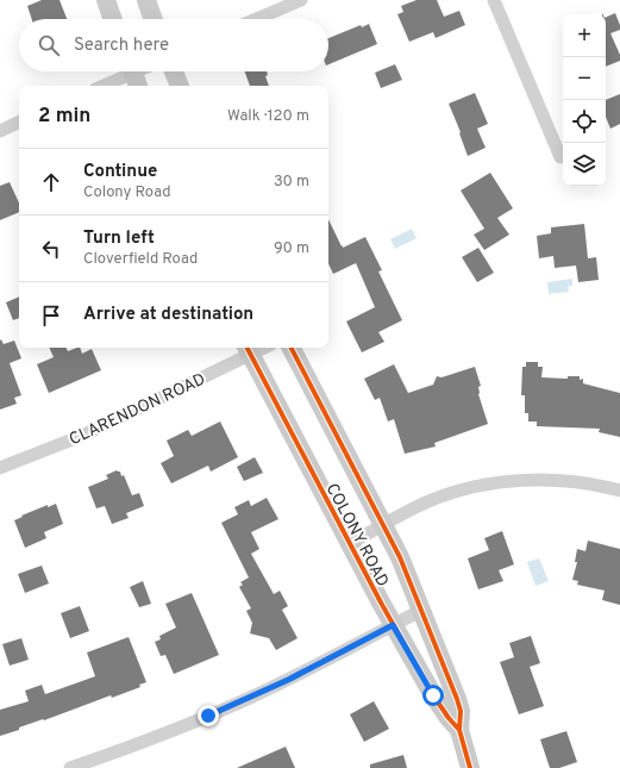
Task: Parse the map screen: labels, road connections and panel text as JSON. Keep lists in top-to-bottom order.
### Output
{
  "streets": {
    "street": ["CLARENDON ROAD", "COLONY ROAD"]
  },
  "crossings": [
    ["CLARENDON ROAD", "COLONY ROAD"]
  ],
  "page": {
    "map_buttons": ["+", "−"],
    "search": "Search here",
    "heading": ["2 min", "Walk · 120 m"],
    "list": [
      ["Continue", "Colony Road", "30 m"],
      ["Turn left", "Cloverfield Road", "90 m"],
      "Arrive at destination"
    ]
  }
}
